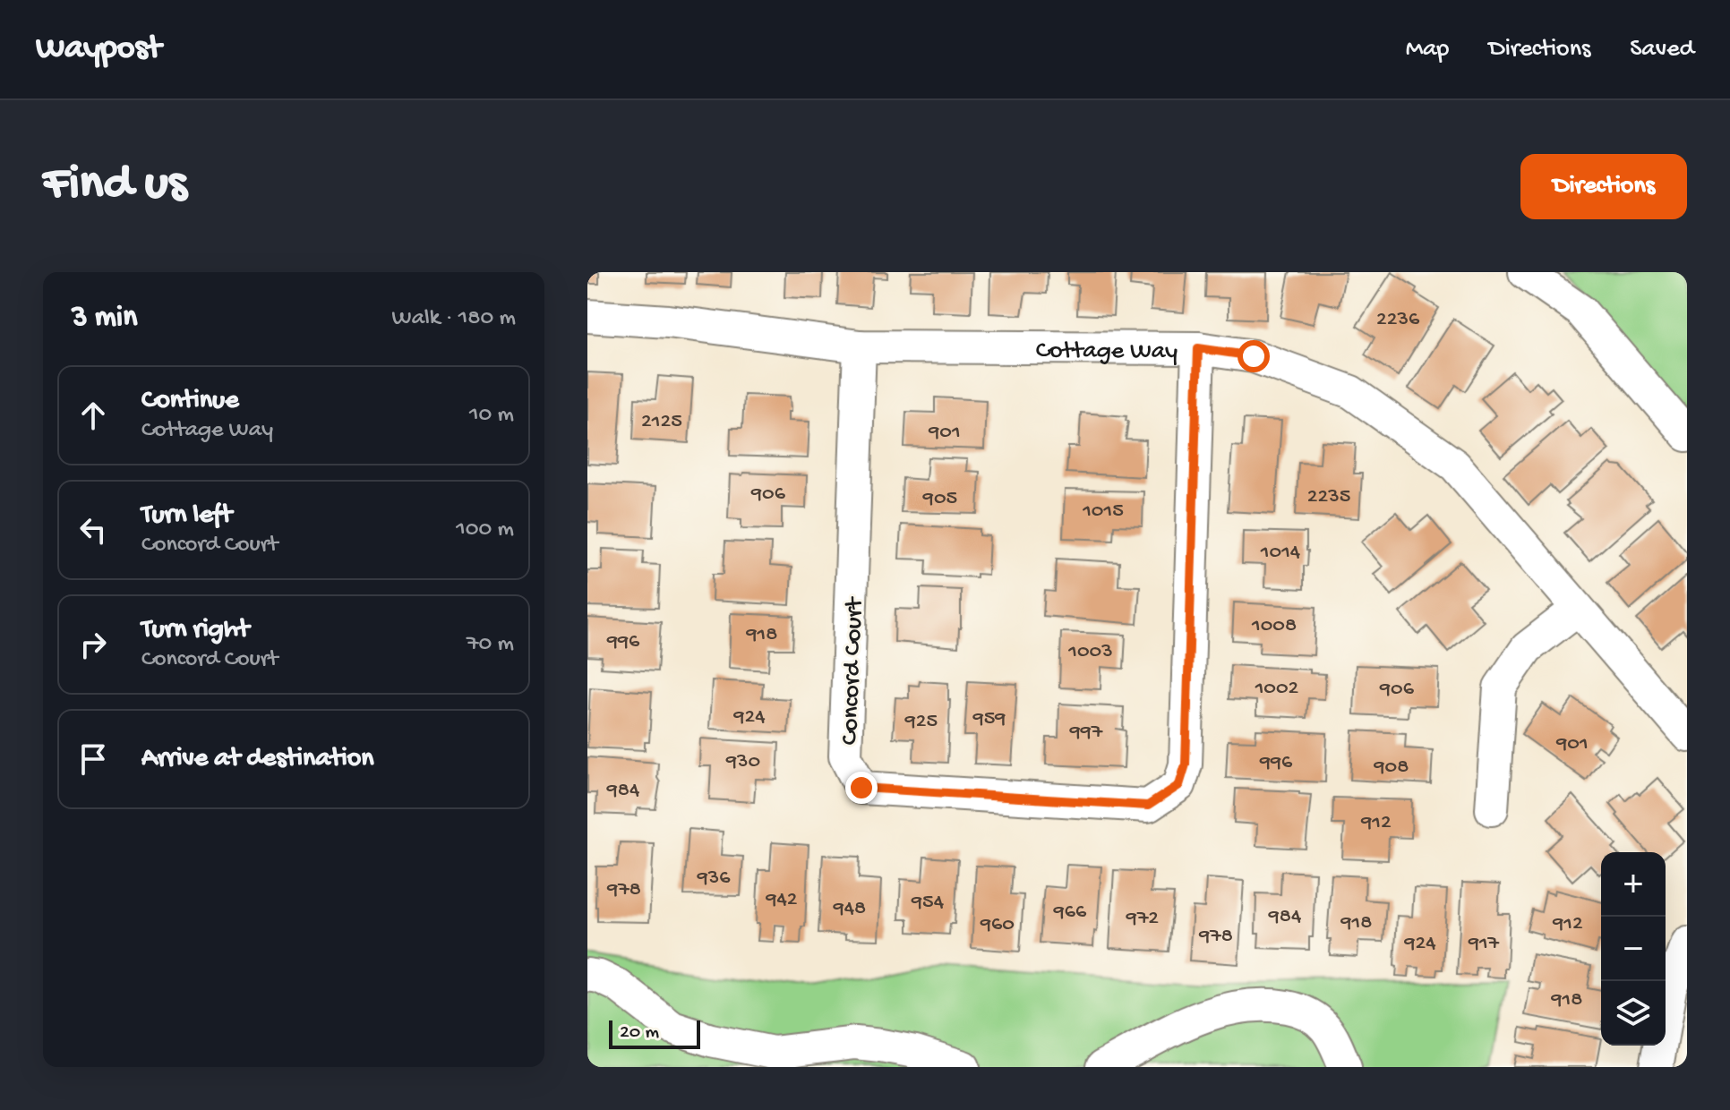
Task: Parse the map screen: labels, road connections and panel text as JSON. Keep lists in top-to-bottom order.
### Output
{
  "streets": {
    "street": ["Cottage Way", "Concord Court"]
  },
  "crossings": [
    ["Cottage Way", "Concord Court"]
  ],
  "house_numbers": [
    "2236",
    "2125",
    "901",
    "906",
    "2235",
    "905",
    "1015",
    "1014",
    "1008",
    "918",
    "996",
    "1003",
    "1002",
    "906",
    "924",
    "959",
    "925",
    "997",
    "901",
    "930",
    "996",
    "908",
    "984",
    "912",
    "936",
    "978",
    "942",
    "954",
    "948",
    "966",
    "984",
    "972",
    "918",
    "912",
    "960",
    "978",
    "924",
    "917",
    "918"
  ],
  "scale_bar": "20 m",
  "page": {
    "header": "Waypost",
    "nav": ["Map", "Directions", "Saved"],
    "buttons": "Directions",
    "title": "Find us",
    "heading": ["3 min", "Walk · 180 m"],
    "list": [
      ["Continue", "Cottage Way", "10 m"],
      ["Turn left", "Concord Court", "100 m"],
      ["Turn right", "Concord Court", "70 m"],
      "Arrive at destination"
    ],
    "map_buttons": ["+", "−"],
    "scale": "20 m"
  }
}
